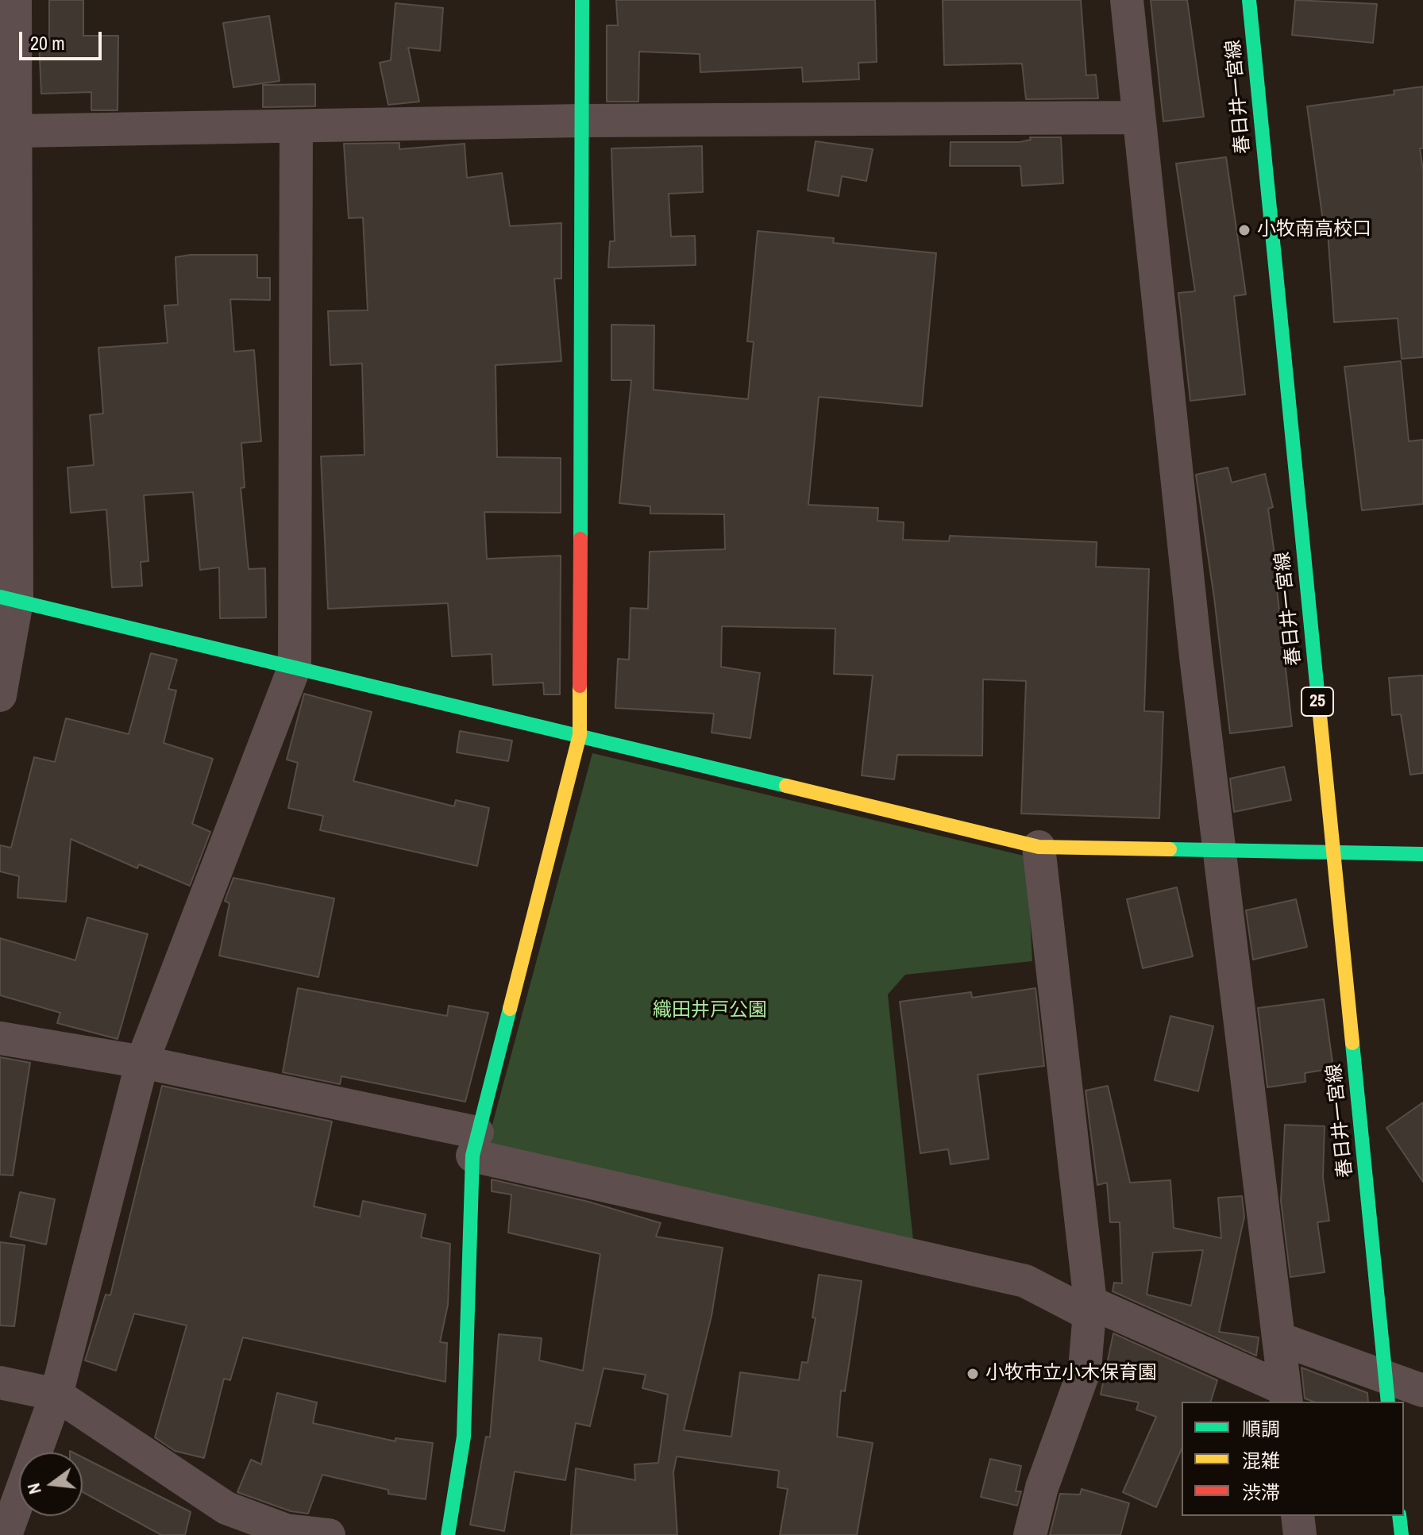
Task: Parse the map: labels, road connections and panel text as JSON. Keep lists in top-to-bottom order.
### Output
{
  "streets": {
    "street": ["春日井一宮線", "25"]
  },
  "parks": ["織田井戸公園"],
  "places": ["小牧南高校口", "小牧市立小木保育園"],
  "legend": ["順調", "混雑", "渋滞"],
  "scale_bar": "20 m",
  "north": "left"
}
